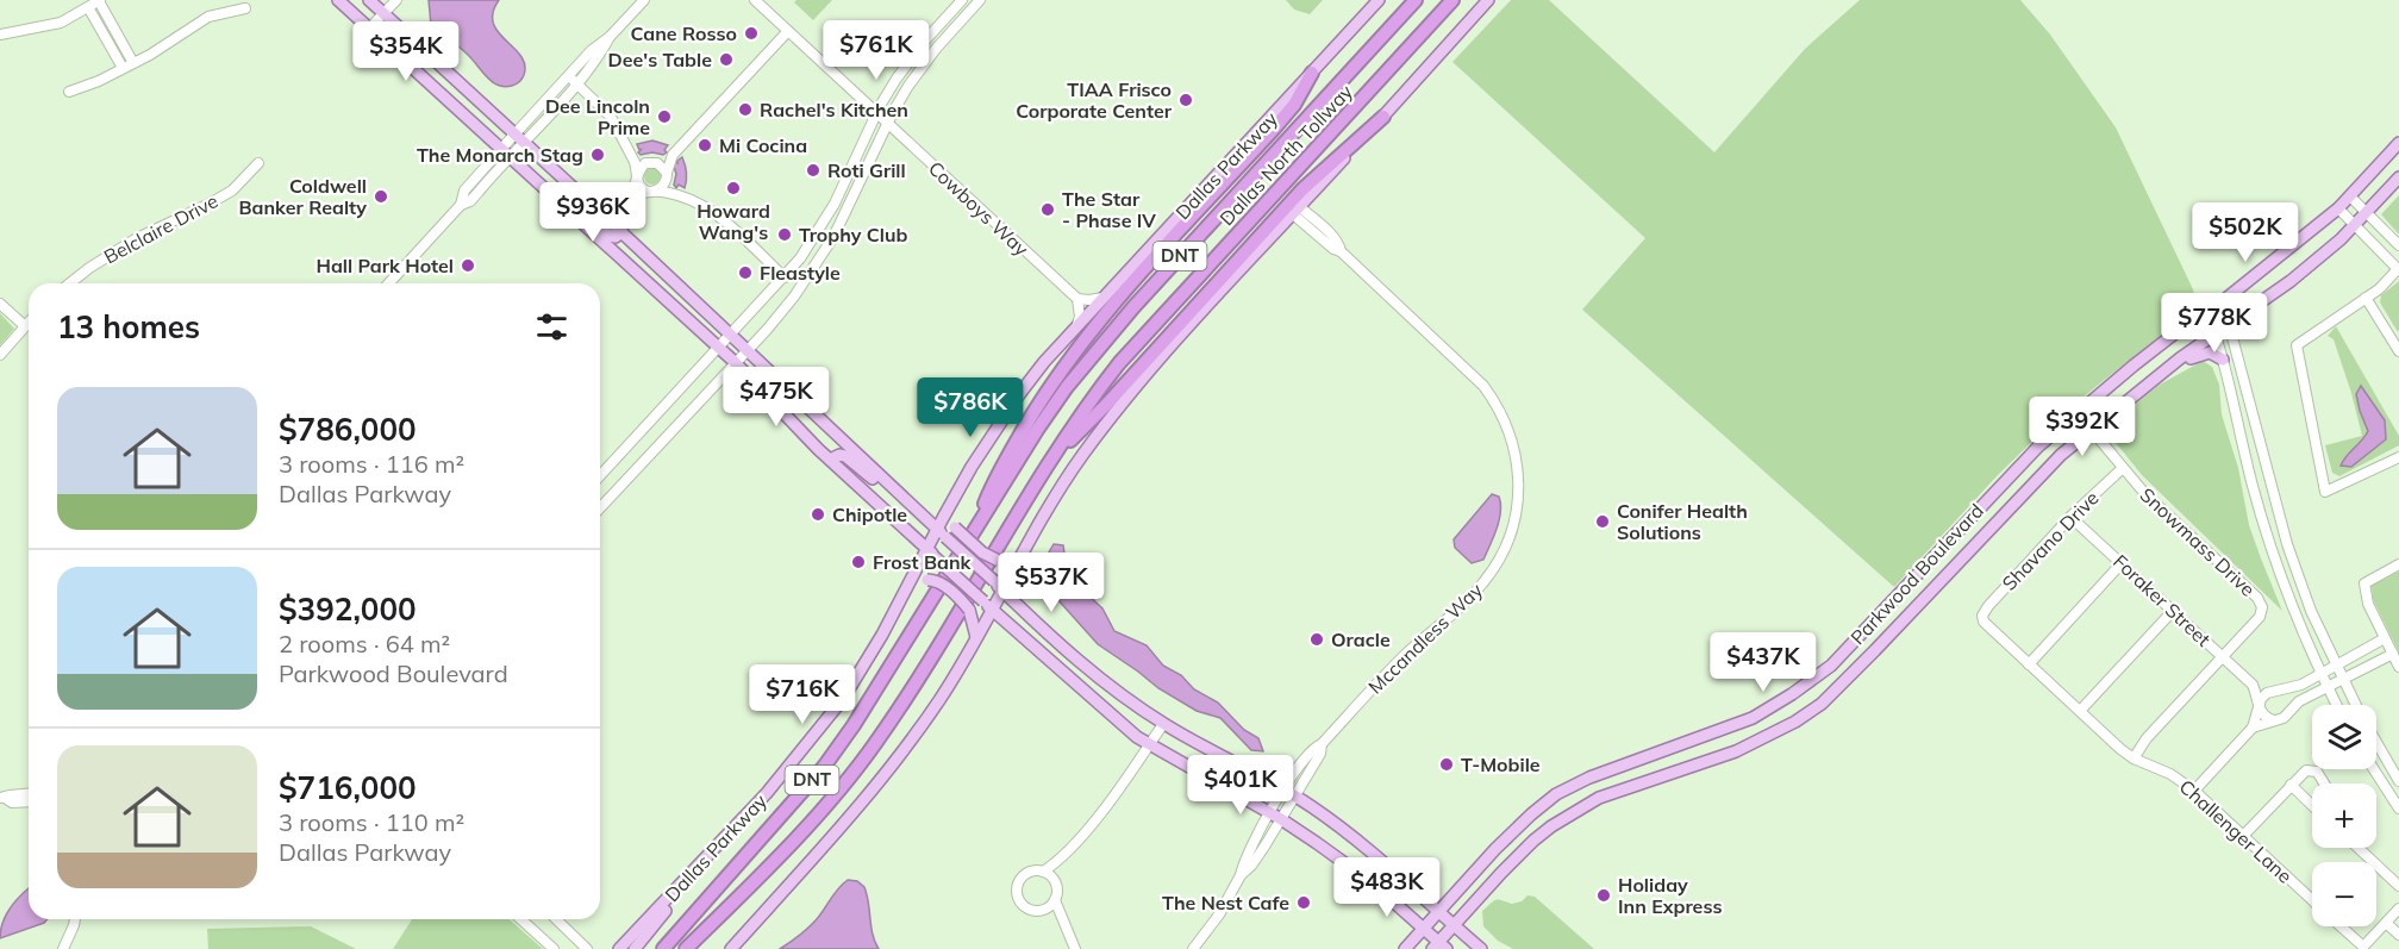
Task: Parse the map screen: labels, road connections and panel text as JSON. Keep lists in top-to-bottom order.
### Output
{
  "streets": {
    "highway": ["Dallas North Tollway", "DNT"],
    "main road": ["Dallas Parkway", "Parkwood Boulevard"],
    "street": [
      "Cowboys Way",
      "Belclaire Drive",
      "Shavano Drive",
      "Snowmass Drive",
      "Foraker Street",
      "Mccandless Way",
      "Challenger Lane"
    ]
  },
  "crossings": [
    ["Shavano Drive", "Snowmass Drive"],
    ["Shavano Drive", "Foraker Street"],
    ["Shavano Drive", "Challenger Lane"],
    ["Snowmass Drive", "Parkwood Boulevard"],
    ["Snowmass Drive", "Foraker Street"]
  ],
  "places": [
    "Cane Rosso",
    "Dee's Table",
    "TIAA Frisco Corporate Center",
    "Rachel's Kitchen",
    "Dee Lincoln Prime",
    "Mi Cocina",
    "The Monarch Stag",
    "Roti Grill",
    "Howard Wang's",
    "Coldwell Banker Realty",
    "The Star - Phase IV",
    "Trophy Club",
    "Hall Park Hotel",
    "Fleastyle",
    "Chipotle",
    "Conifer Health Solutions",
    "Frost Bank",
    "Oracle",
    "T-Mobile",
    "Holiday Inn Express",
    "The Nest Cafe"
  ],
  "page": {
    "price": [
      "$761K",
      "$354K",
      "$936K",
      "$502K",
      "$778K",
      "$475K",
      "$786K",
      "$392K",
      "$537K",
      "$437K",
      "$716K",
      "$401K",
      "$483K"
    ],
    "heading": "13 homes",
    "list": [
      {
        "name": "$786,000",
        "note": "3 rooms · 116 m² · Dallas Parkway"
      },
      {
        "name": "$392,000",
        "note": "2 rooms · 64 m² · Parkwood Boulevard"
      },
      {
        "name": "$716,000",
        "note": "3 rooms · 110 m² · Dallas Parkway"
      }
    ],
    "map_buttons": ["+", "−"]
  }
}
